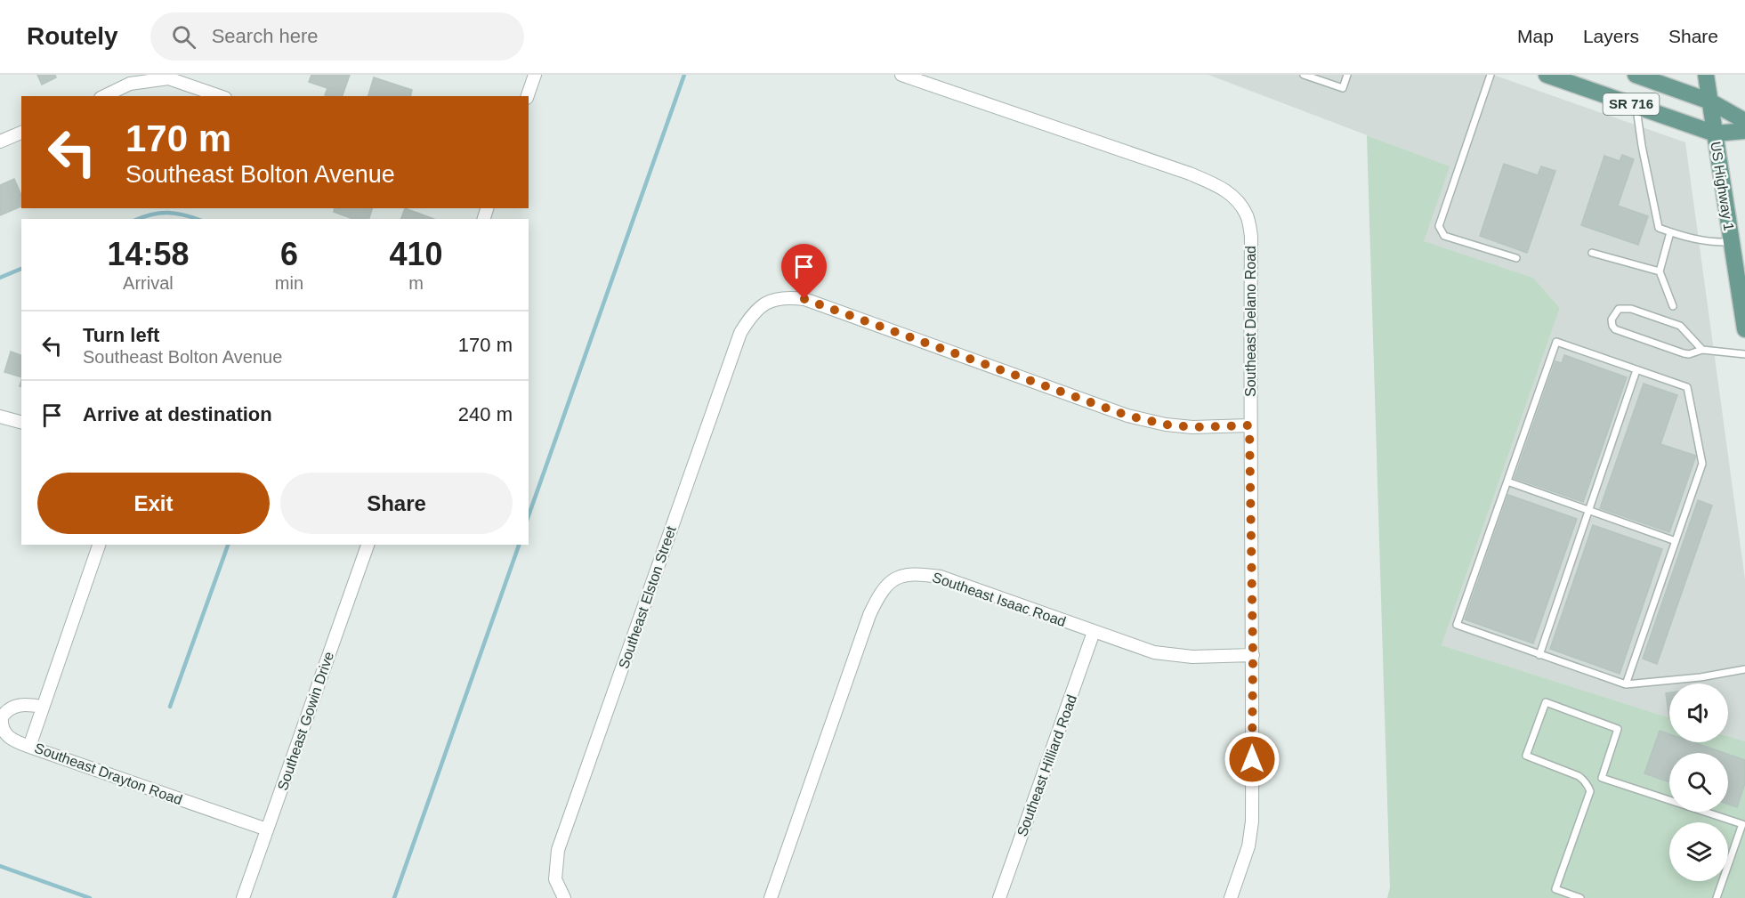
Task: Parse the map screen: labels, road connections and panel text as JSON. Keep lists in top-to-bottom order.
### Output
{
  "streets": {
    "main road": ["SR 716", "US Highway 1"],
    "street": [
      "Southeast Delano Road",
      "Southeast Elston Street",
      "Southeast Isaac Road",
      "Southeast Gowin Drive",
      "Southeast Hilliard Road",
      "Southeast Drayton Road"
    ]
  },
  "crossings": [
    ["SR 716", "US Highway 1"],
    ["Southeast Delano Road", "Southeast Elston Street"],
    ["Southeast Delano Road", "Southeast Isaac Road"],
    ["Southeast Isaac Road", "Southeast Hilliard Road"],
    ["Southeast Gowin Drive", "Southeast Drayton Road"]
  ],
  "page": {
    "header": "Routely",
    "search": "Search here",
    "nav": ["Map", "Layers", "Share"],
    "turn": ["170 m", "Southeast Bolton Avenue"],
    "eta": [
      "14:58",
      "Arrival",
      "6",
      "min",
      "410",
      "m"
    ],
    "list": [
      {
        "name": "Turn left",
        "note": "Southeast Bolton Avenue",
        "value": "170 m"
      },
      {
        "name": "Arrive at destination",
        "value": "240 m"
      }
    ],
    "buttons": ["Exit", "Share"]
  }
}
